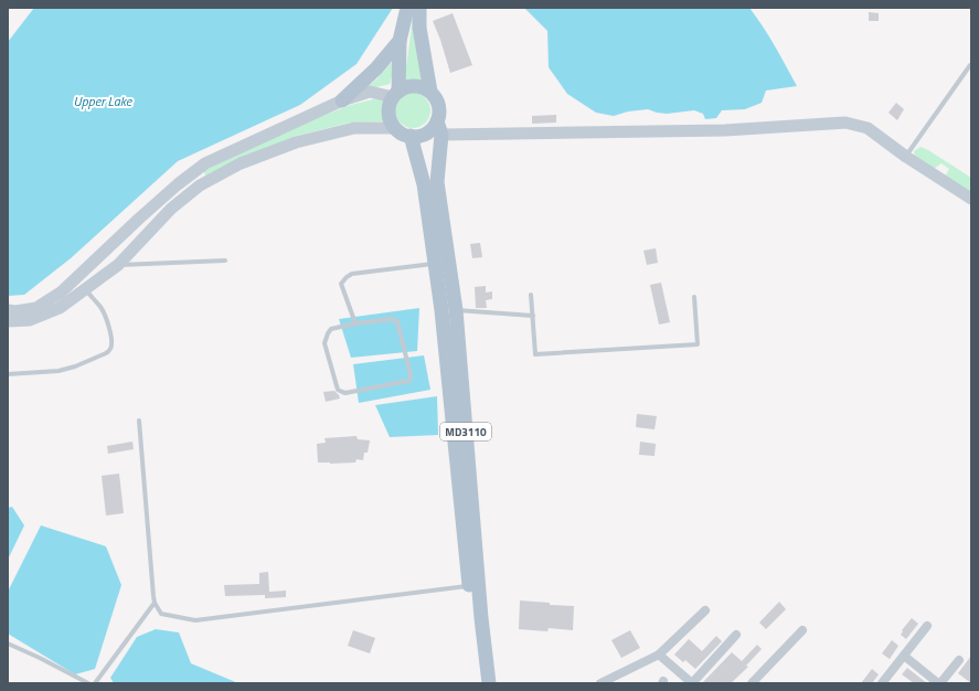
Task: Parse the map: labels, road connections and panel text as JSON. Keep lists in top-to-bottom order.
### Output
{
  "streets": {
    "main road": ["MD3110"]
  },
  "water": ["Upper Lake"]
}
